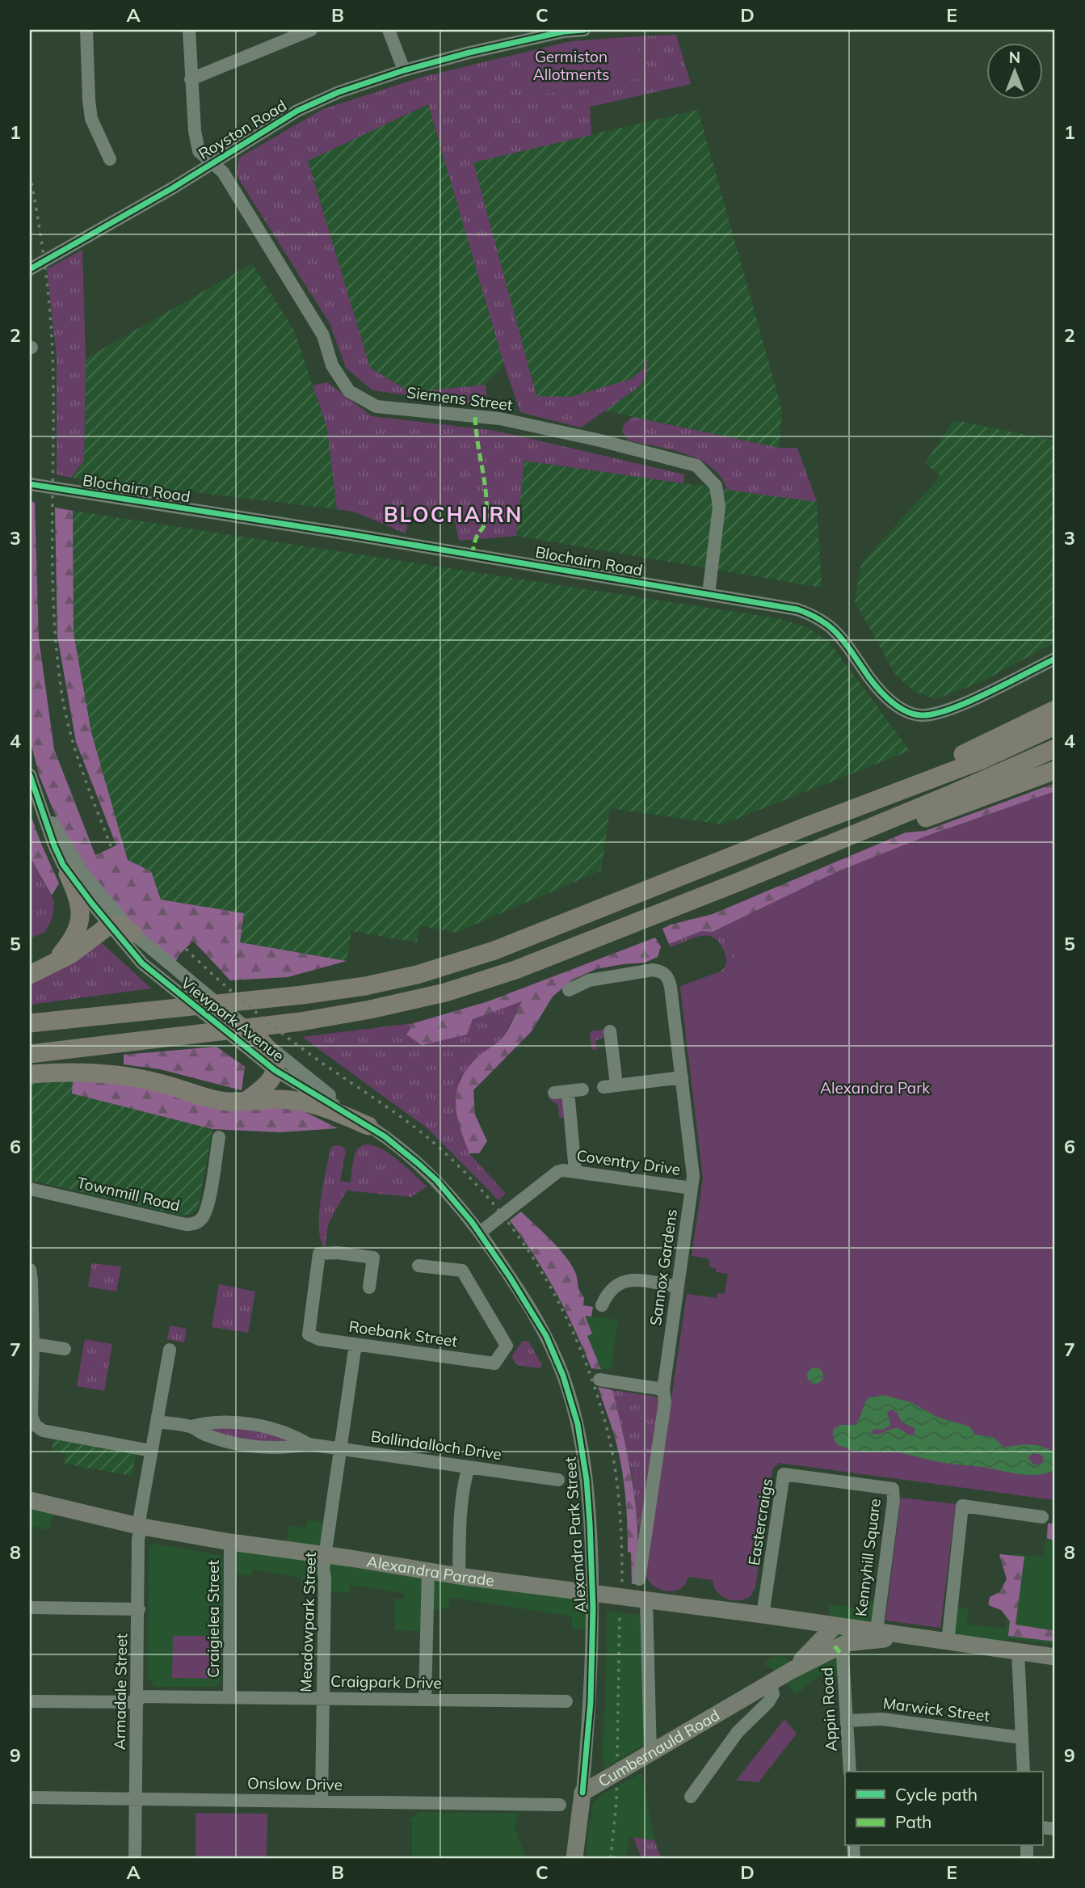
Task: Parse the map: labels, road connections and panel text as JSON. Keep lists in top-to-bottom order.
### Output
{
  "streets": {
    "main road": ["Alexandra Parade", "Cumbernauld Road"],
    "street": [
      "Royston Road",
      "Siemens Street",
      "Blochairn Road",
      "Viewpark Avenue",
      "Coventry Drive",
      "Townmill Road",
      "Sannox Gardens",
      "Roebank Street",
      "Ballindalloch Drive",
      "Eastercraigs",
      "Alexandra Park Street",
      "Kennyhill Square",
      "Craigielea Street",
      "Meadowpark Street",
      "Craigpark Drive",
      "Armadale Street",
      "Appin Road",
      "Marwick Street",
      "Onslow Drive"
    ]
  },
  "crossings": [
    ["Royston Road", "Siemens Street"],
    ["Siemens Street", "Blochairn Road"],
    ["Viewpark Avenue", "Coventry Drive"],
    ["Viewpark Avenue", "Alexandra Park Street"],
    ["Coventry Drive", "Sannox Gardens"],
    ["Coventry Drive", "Alexandra Park Street"],
    ["Roebank Street", "Meadowpark Street"],
    ["Ballindalloch Drive", "Meadowpark Street"],
    ["Ballindalloch Drive", "Armadale Street"],
    ["Eastercraigs", "Kennyhill Square"],
    ["Eastercraigs", "Alexandra Parade"],
    ["Alexandra Park Street", "Alexandra Parade"],
    ["Alexandra Park Street", "Cumbernauld Road"],
    ["Kennyhill Square", "Cumbernauld Road"],
    ["Alexandra Parade", "Craigielea Street"],
    ["Alexandra Parade", "Meadowpark Street"],
    ["Alexandra Parade", "Armadale Street"],
    ["Alexandra Parade", "Cumbernauld Road"],
    ["Craigielea Street", "Craigpark Drive"],
    ["Meadowpark Street", "Craigpark Drive"],
    ["Meadowpark Street", "Onslow Drive"],
    ["Craigpark Drive", "Armadale Street"],
    ["Armadale Street", "Onslow Drive"],
    ["Appin Road", "Marwick Street"],
    ["Appin Road", "Cumbernauld Road"]
  ],
  "districts": ["BLOCHAIRN"],
  "parks": ["Germiston Allotments", "Alexandra Park"],
  "legend": ["Cycle path", "Path"],
  "north": "top",
  "grid": {
    "columns": [
      "A",
      "B",
      "C",
      "D",
      "E"
    ],
    "rows": [
      "1",
      "2",
      "3",
      "4",
      "5",
      "6",
      "7",
      "8",
      "9"
    ]
  }
}
